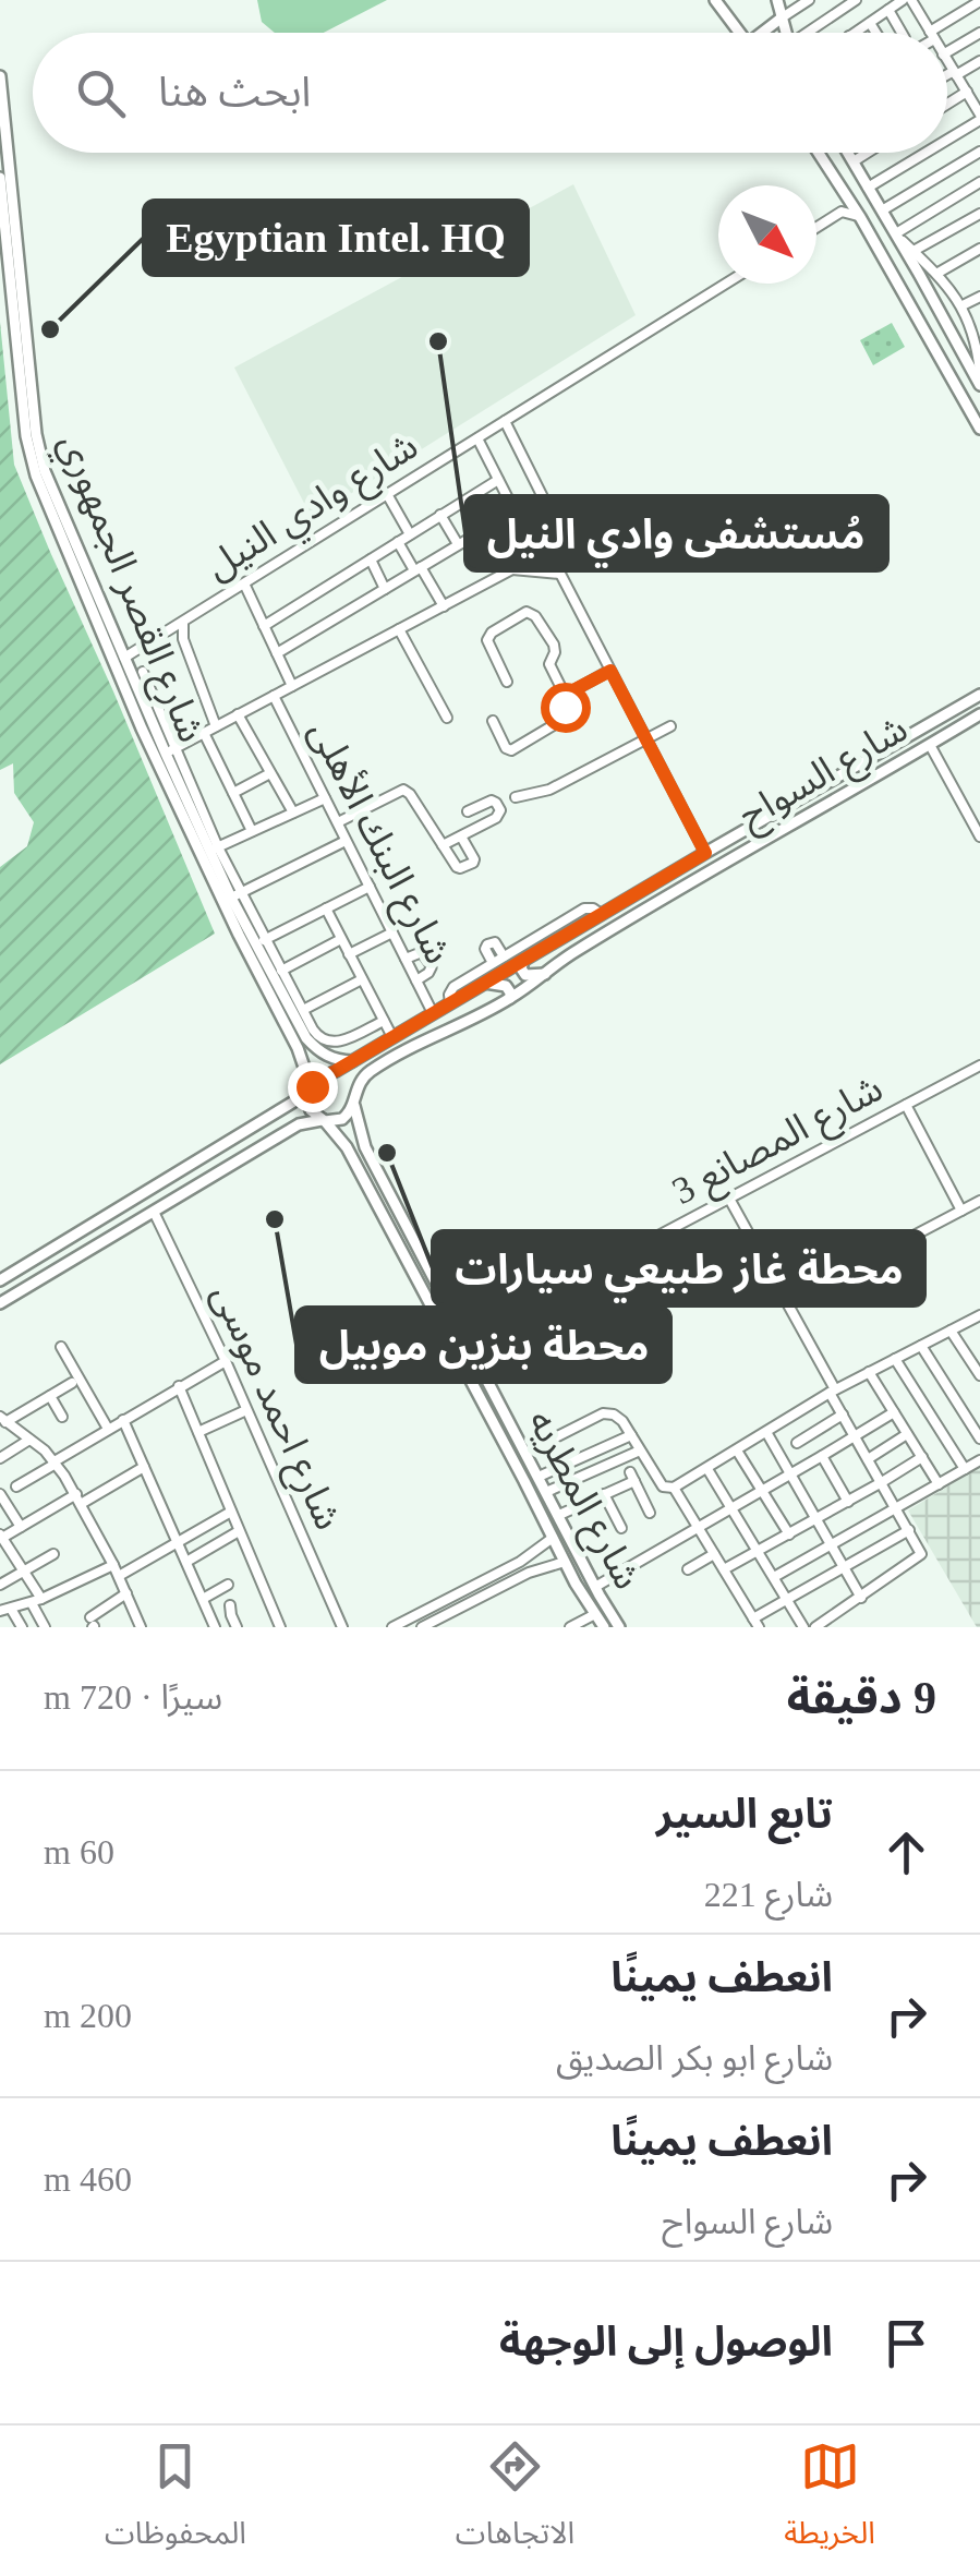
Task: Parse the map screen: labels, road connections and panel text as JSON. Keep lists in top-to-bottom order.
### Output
{
  "streets": {
    "main road": ["شارع القصر الجمهوري", "شارع السواح", "شارع المطريه"],
    "street": [
      "شارع وادي النيل",
      "شارع البنك الأهلى",
      "شارع المصانع 3",
      "شارع احمد موسى"
    ]
  },
  "crossings": [
    ["شارع وادي النيل", "شارع القصر الجمهوري"],
    ["شارع القصر الجمهوري", "شارع السواح"],
    ["شارع السواح", "شارع البنك الأهلى"],
    ["شارع السواح", "شارع احمد موسى"],
    ["شارع السواح", "شارع المطريه"],
    ["شارع المصانع 3", "شارع المطريه"]
  ],
  "places": [
    "Egyptian Intel. HQ",
    "مُستشفى وادي النيل",
    "محطة غاز طبيعي سيارات",
    "محطة بنزين موبيل"
  ],
  "north": "bottom right",
  "page": {
    "search": "ابحث هنا",
    "heading": ["9 دقيقة", "سيرًا · 720 m"],
    "list": [
      ["تابع السير", "شارع 221", "60 m"],
      ["انعطف يمينًا", "شارع ابو بكر الصديق", "200 m"],
      ["انعطف يمينًا", "شارع السواح", "460 m"],
      "الوصول إلى الوجهة"
    ],
    "nav": ["الخريطة", "الاتجاهات", "المحفوظات"]
  }
}
